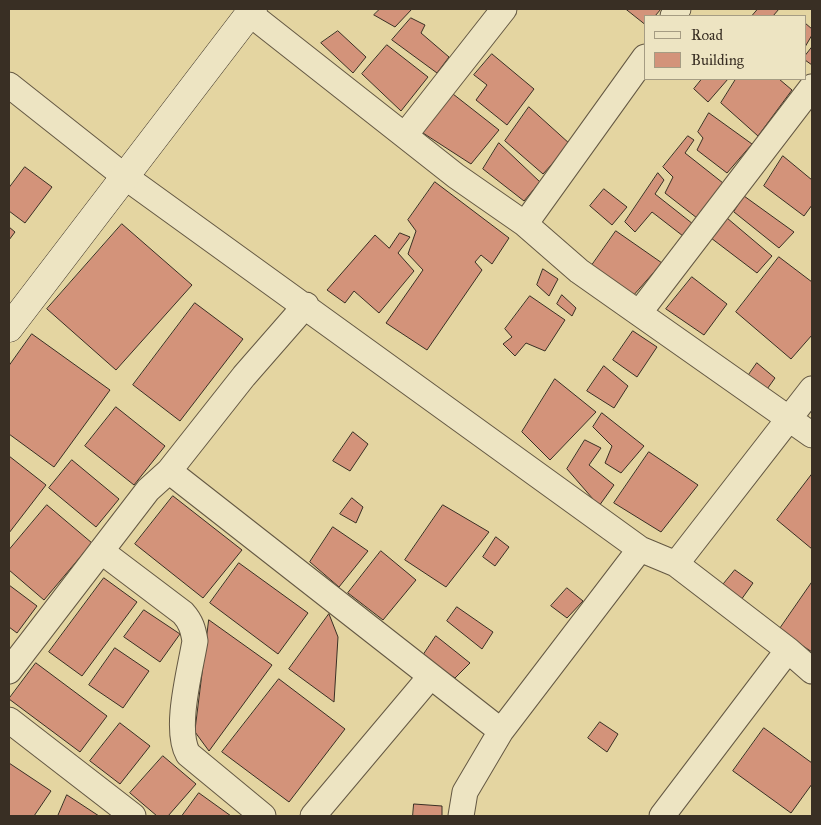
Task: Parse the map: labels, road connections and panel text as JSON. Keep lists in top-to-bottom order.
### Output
{
  "legend": ["Road", "Building"]
}
